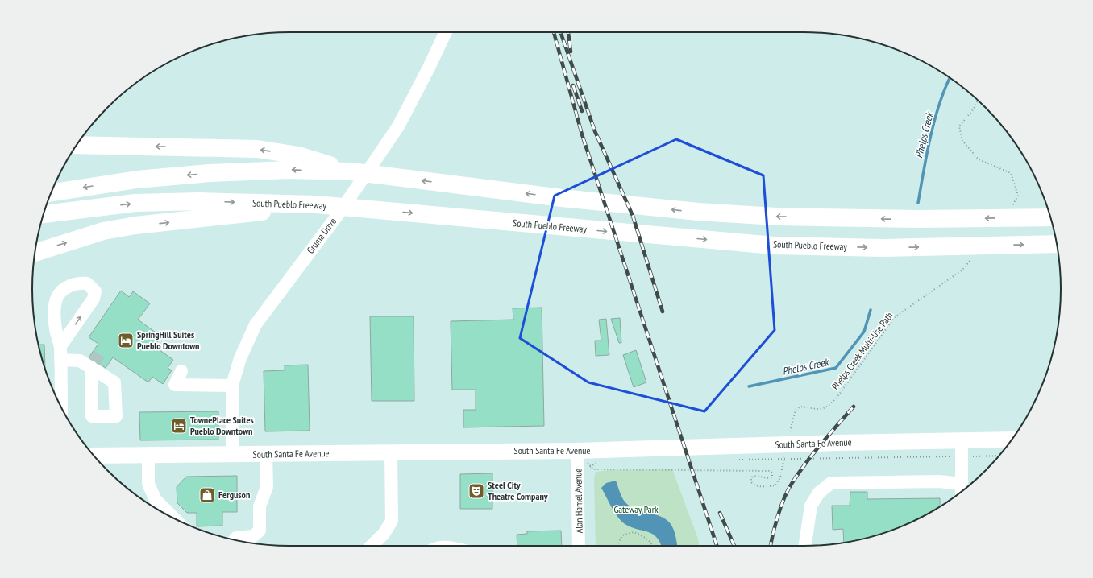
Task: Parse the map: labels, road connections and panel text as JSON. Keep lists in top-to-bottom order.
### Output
{
  "streets": {
    "highway": ["South Pueblo Freeway"],
    "main road": ["South Santa Fe Avenue"],
    "street": ["Gruma Drive", "Alan Hamel Avenue"],
    "path": ["Phelps Creek Multi-Use Path"]
  },
  "crossings": [
    ["Gruma Drive", "South Santa Fe Avenue"],
    ["South Santa Fe Avenue", "Alan Hamel Avenue"]
  ],
  "water": ["Phelps Creek"],
  "parks": ["Gateway Park"],
  "places": {
    "hotel": ["SpringHill Suites Pueblo Downtown", "TownePlace Suites Pueblo Downtown"],
    "theatre": ["Steel City Theatre Company"],
    "shop": ["Ferguson"]
  }
}
